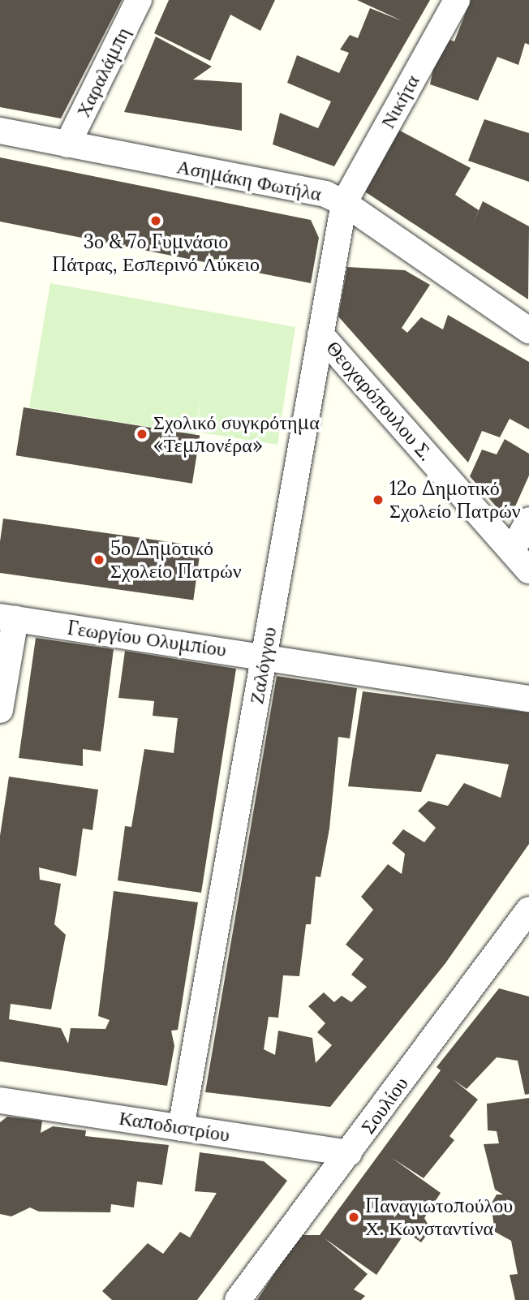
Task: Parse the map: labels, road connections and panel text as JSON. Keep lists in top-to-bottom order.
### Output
{
  "streets": {
    "street": [
      "Χαραλάμπη",
      "Νικήτα",
      "Ασημάκη Φωτήλα",
      "Θεοχαρόπουλου Σ.",
      "Γεωργίου Ολυμπίου",
      "Ζαλόγγου",
      "Σουλίου",
      "Καποδιστρίου"
    ]
  },
  "crossings": [
    ["Χαραλάμπη", "Ασημάκη Φωτήλα"],
    ["Νικήτα", "Ασημάκη Φωτήλα"],
    ["Νικήτα", "Ζαλόγγου"],
    ["Ασημάκη Φωτήλα", "Ζαλόγγου"],
    ["Θεοχαρόπουλου Σ.", "Ζαλόγγου"],
    ["Γεωργίου Ολυμπίου", "Ζαλόγγου"],
    ["Ζαλόγγου", "Καποδιστρίου"],
    ["Σουλίου", "Καποδιστρίου"]
  ],
  "places": [
    "3ο & 7ο Γυμνάσιο Πάτρας, Εσπερινό Λύκειο",
    "Σχολικό συγκρότημα «Τεμπονέρα»",
    "12ο Δημοτικό Σχολείο Πατρών",
    "5ο Δημοτικό Σχολείο Πατρών",
    "Παναγιωτοπούλου Χ. Κωνσταντίνα"
  ]
}
